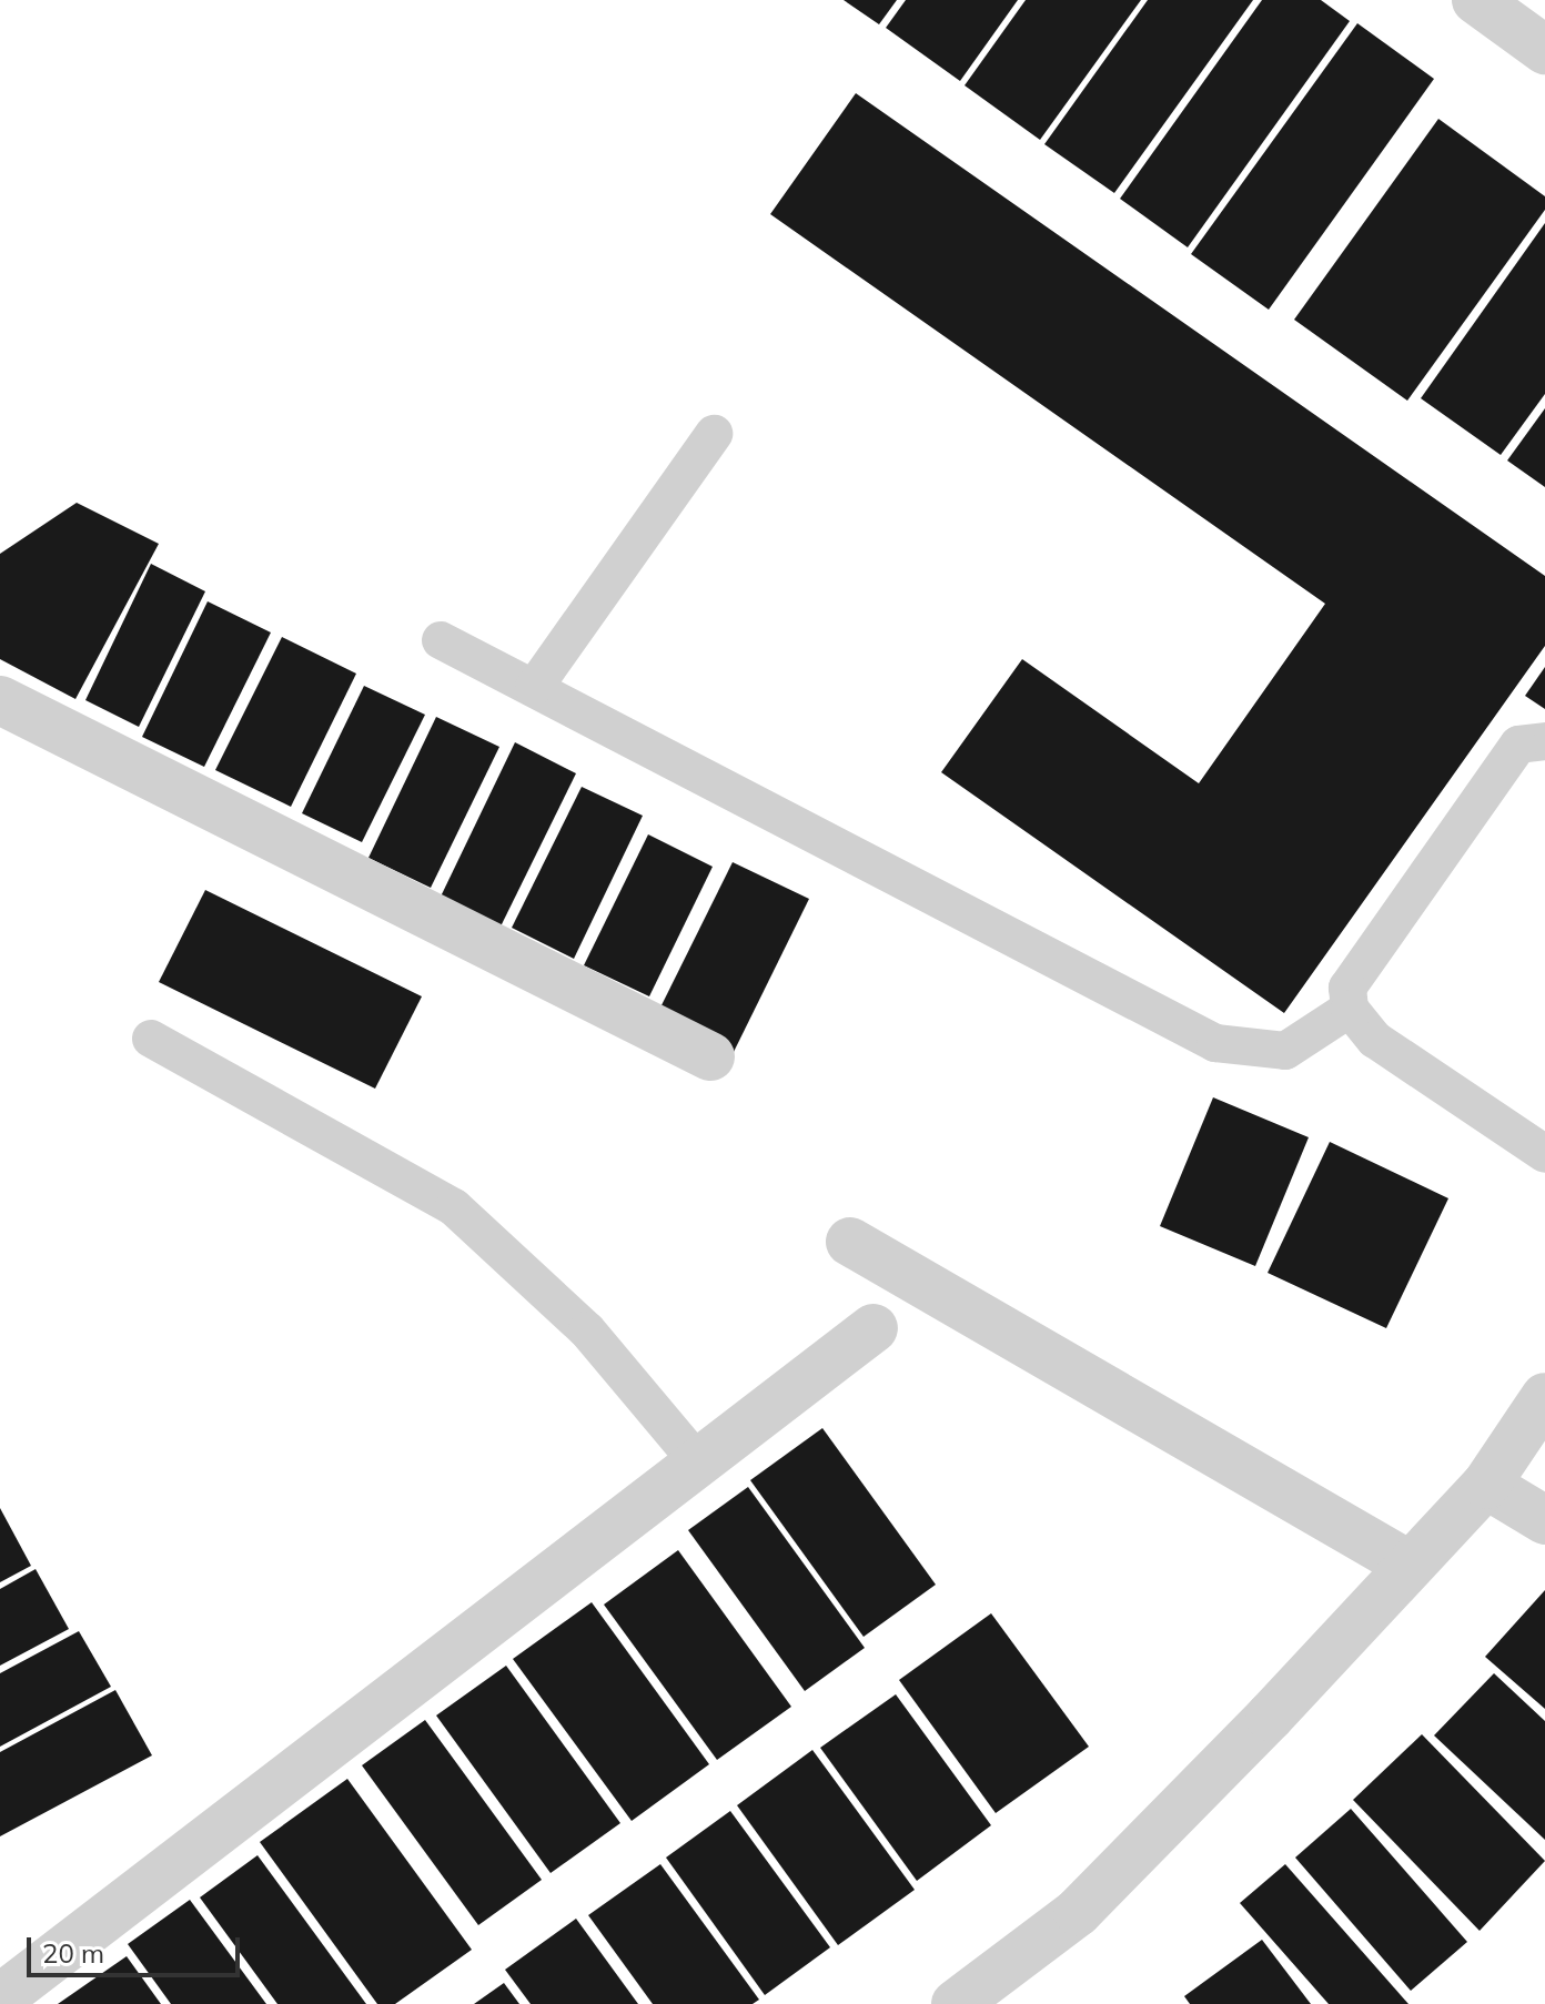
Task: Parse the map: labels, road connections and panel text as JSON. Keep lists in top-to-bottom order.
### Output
{
  "scale_bar": "20 m"
}
